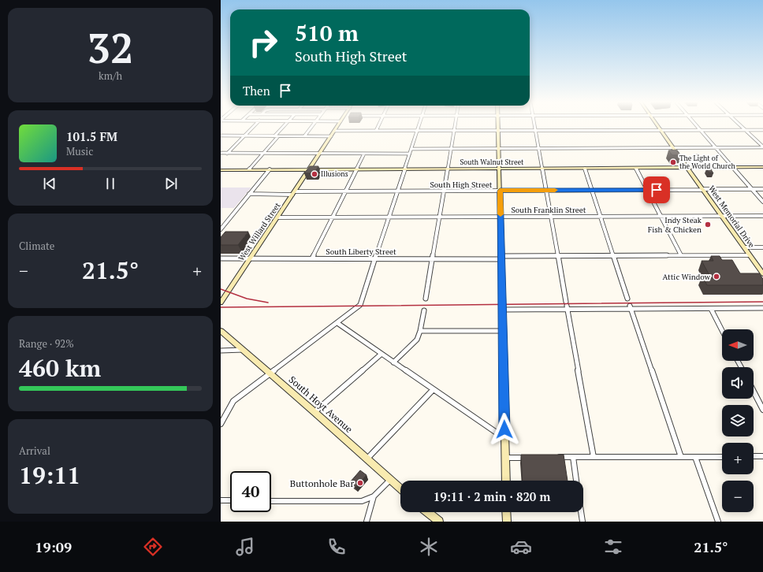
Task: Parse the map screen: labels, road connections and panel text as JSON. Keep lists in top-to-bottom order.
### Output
{
  "streets": {
    "main road": [
      "South Walnut Street",
      "West Memorial Drive",
      "West Willard Street",
      "South Hoyt Avenue"
    ],
    "street": ["South High Street", "South Franklin Street", "South Liberty Street"]
  },
  "crossings": [
    ["South Walnut Street", "West Memorial Drive"],
    ["South Walnut Street", "West Willard Street"],
    ["South High Street", "West Memorial Drive"],
    ["South High Street", "West Willard Street"],
    ["South Franklin Street", "West Memorial Drive"],
    ["South Franklin Street", "West Willard Street"],
    ["West Memorial Drive", "South Liberty Street"],
    ["West Willard Street", "South Liberty Street"]
  ],
  "places": [
    "The Light of the World Church",
    "Illusions",
    "Indy Steak Fish & Chicken",
    "Attic Window",
    "Buttonhole Bar"
  ],
  "north": "left",
  "page": {
    "tile": [
      ["32", "km/h"],
      "Climate",
      ["Range · 92%", "460 km"],
      ["Arrival", "19:11"]
    ],
    "turn": ["510 m", "South High Street"],
    "then": "Then",
    "song": ["101.5 FM", "Music"],
    "heat": ["−", "21.5°", "+"],
    "map_buttons": ["+", "−"],
    "limit": "40",
    "trip": "19:11 · 2 min · 820 m",
    "tabs": ["19:09", "21.5°"]
  }
}
